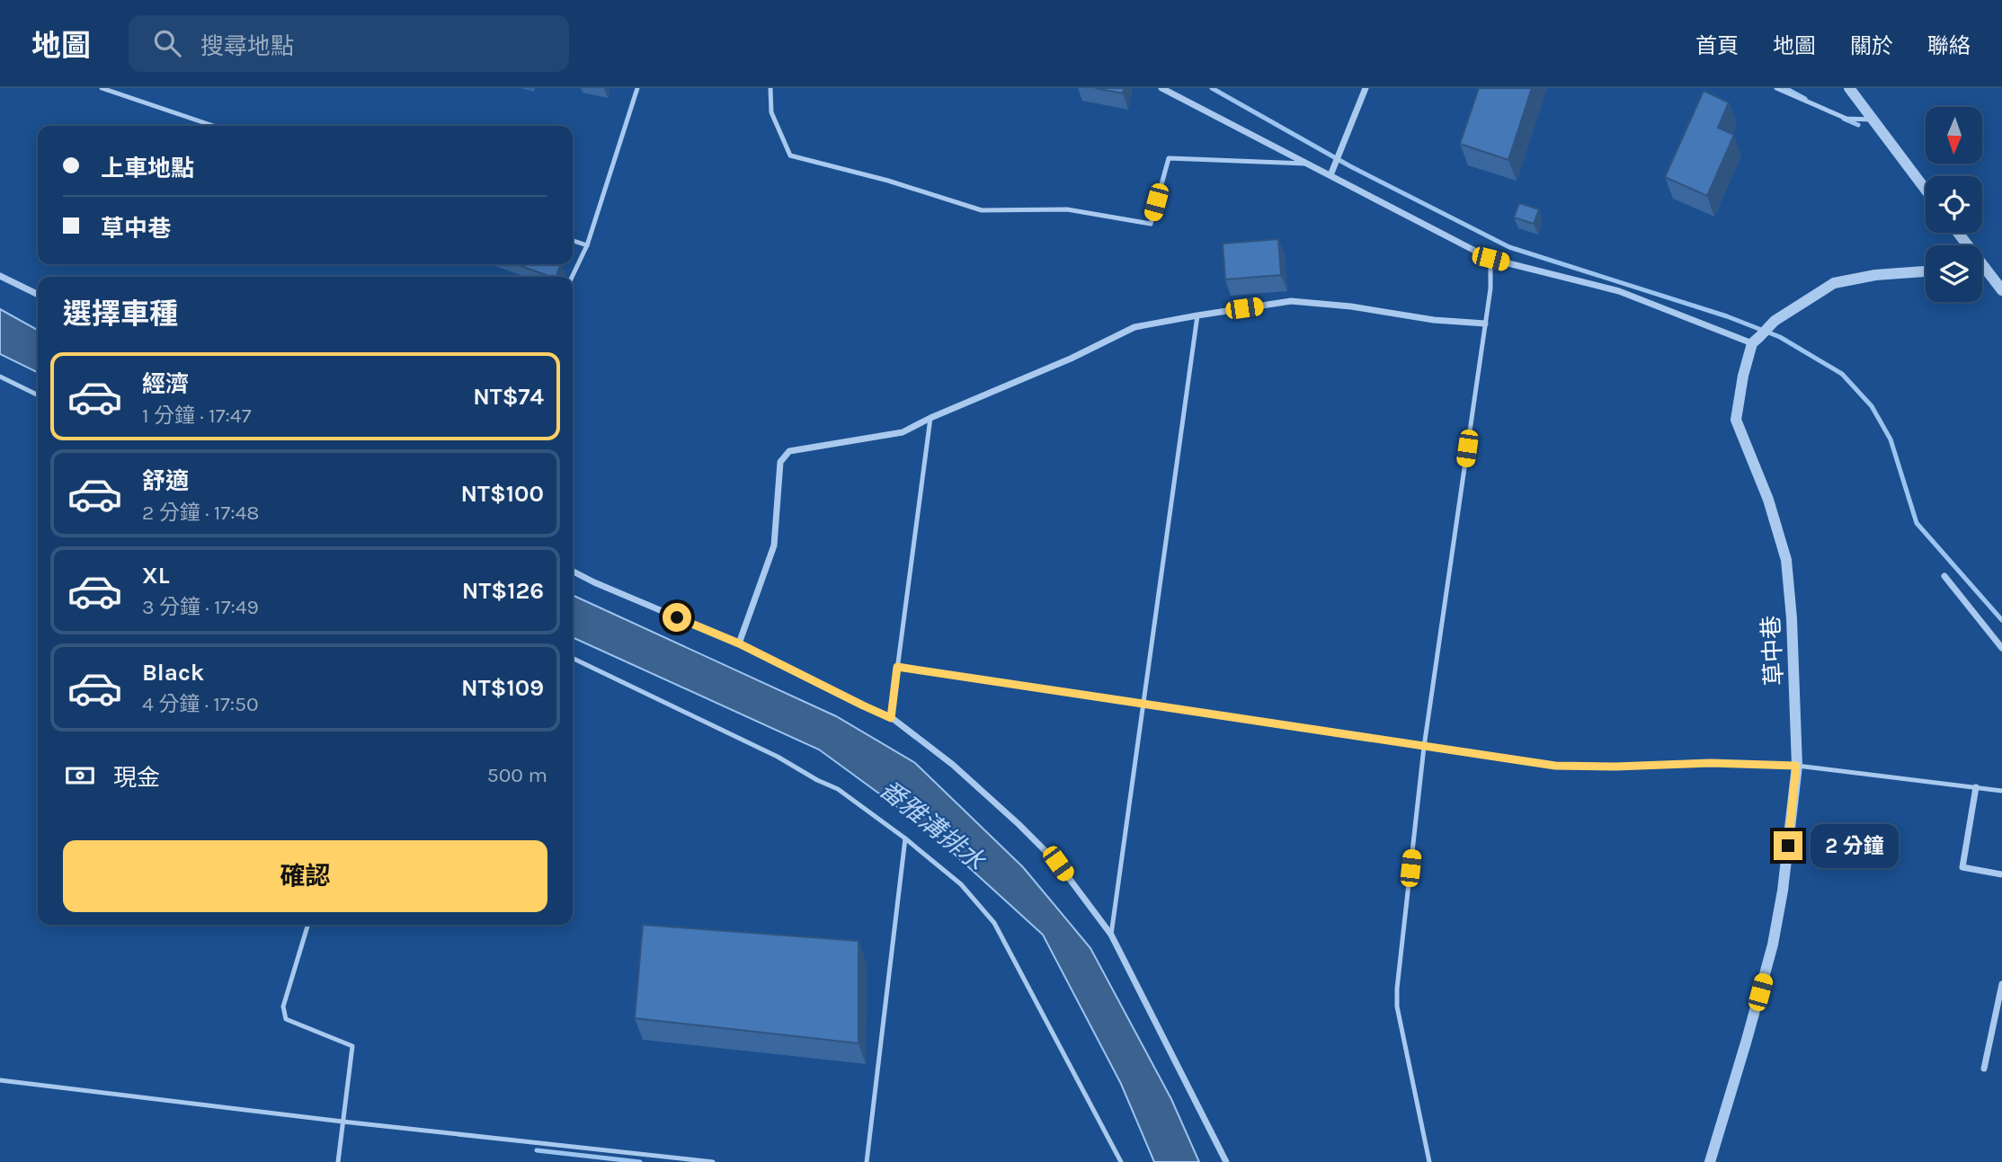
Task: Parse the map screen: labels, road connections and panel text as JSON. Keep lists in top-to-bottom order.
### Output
{
  "streets": {
    "street": ["草中巷"]
  },
  "water": ["番雅溝排水"],
  "north": "bottom",
  "page": {
    "header": "地圖",
    "search": "搜尋地點",
    "nav": [
      "首頁",
      "地圖",
      "關於",
      "聯絡"
    ],
    "banner": ["上車地點", "草中巷"],
    "heading": "選擇車種",
    "list": [
      {
        "name": "經濟",
        "note": "1 分鐘 · 17:47",
        "value": "NT$74"
      },
      {
        "name": "舒適",
        "note": "2 分鐘 · 17:48",
        "value": "NT$100"
      },
      {
        "name": "XL",
        "note": "3 分鐘 · 17:49",
        "value": "NT$126"
      },
      {
        "name": "Black",
        "note": "4 分鐘 · 17:50",
        "value": "NT$109"
      }
    ],
    "pay": ["現金", "500 m"],
    "bubble": "2 分鐘",
    "buttons": "確認"
  }
}
